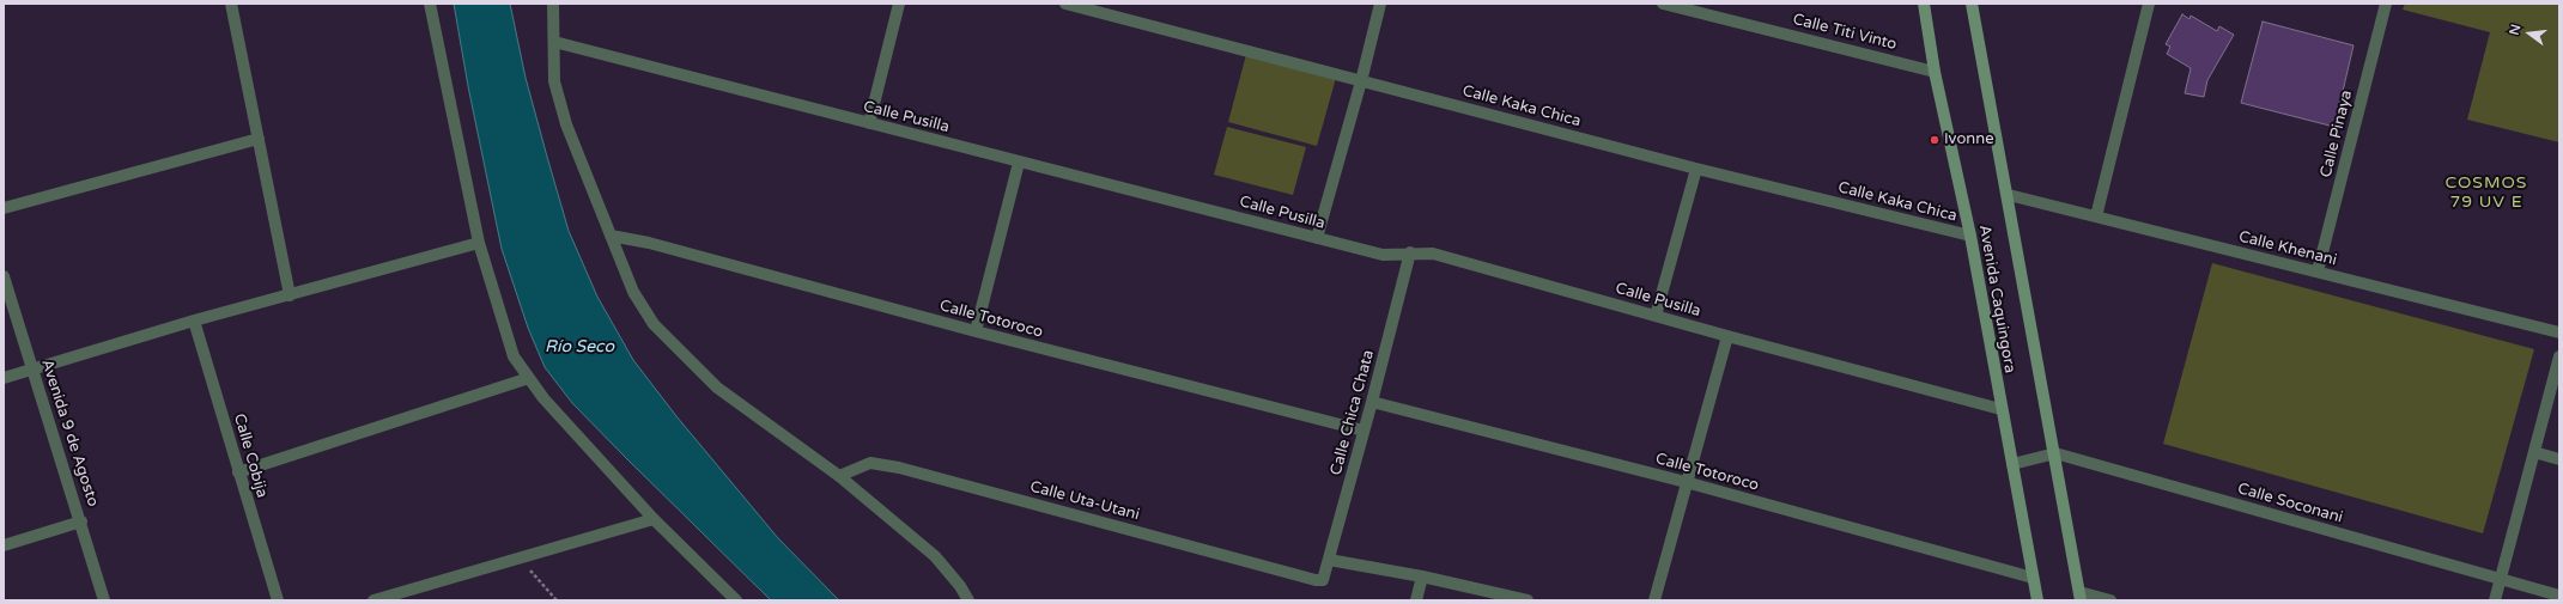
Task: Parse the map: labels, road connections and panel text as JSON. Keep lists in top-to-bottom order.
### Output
{
  "streets": {
    "street": [
      "Calle Titi Vinto",
      "Calle Kaka Chica",
      "Calle Pusilla",
      "Calle Pinaya",
      "Calle Khenani",
      "Avenida Caquingora",
      "Calle Totoroco",
      "Calle Chica Chata",
      "Avenida 9 de Agosto",
      "Calle Cobija",
      "Calle Uta-Utani",
      "Calle Soconani"
    ]
  },
  "crossings": [
    ["Calle Titi Vinto", "Avenida Caquingora"],
    ["Calle Kaka Chica", "Avenida Caquingora"],
    ["Calle Pusilla", "Avenida Caquingora"],
    ["Calle Pusilla", "Calle Chica Chata"],
    ["Calle Pinaya", "Calle Khenani"],
    ["Calle Khenani", "Avenida Caquingora"],
    ["Avenida Caquingora", "Calle Totoroco"],
    ["Avenida Caquingora", "Calle Soconani"],
    ["Calle Totoroco", "Calle Chica Chata"],
    ["Calle Chica Chata", "Calle Uta-Utani"]
  ],
  "districts": ["COSMOS 79 UV E"],
  "water": ["Río Seco"],
  "places": ["Ivonne"],
  "north": "left"
}
